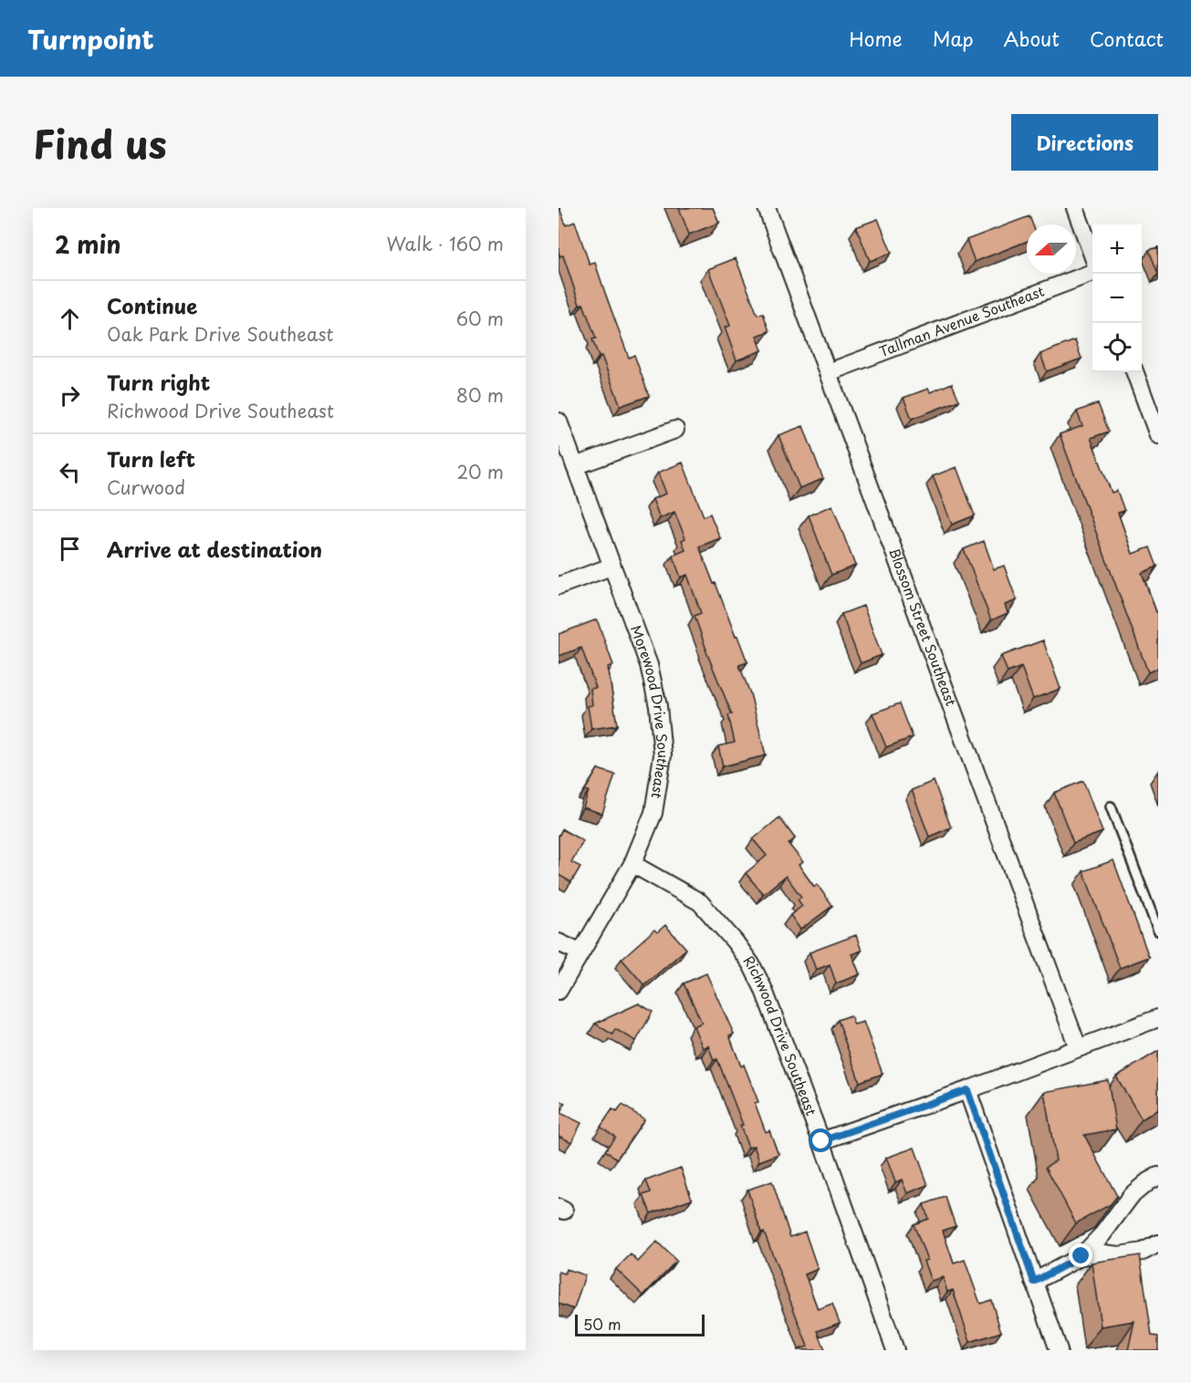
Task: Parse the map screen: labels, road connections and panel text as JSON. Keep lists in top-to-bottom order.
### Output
{
  "streets": {
    "street": [
      "Tallman Avenue Southeast",
      "Blossom Street Southeast",
      "Morewood Drive Southeast",
      "Richwood Drive Southeast"
    ]
  },
  "crossings": [
    ["Tallman Avenue Southeast", "Blossom Street Southeast"],
    ["Morewood Drive Southeast", "Richwood Drive Southeast"]
  ],
  "scale_bar": "50 m",
  "north": "left",
  "page": {
    "header": "Turnpoint",
    "nav": [
      "Home",
      "Map",
      "About",
      "Contact"
    ],
    "title": "Find us",
    "buttons": "Directions",
    "heading": ["2 min", "Walk · 160 m"],
    "map_buttons": ["+", "−"],
    "list": [
      ["Continue", "Oak Park Drive Southeast", "60 m"],
      ["Turn right", "Richwood Drive Southeast", "80 m"],
      ["Turn left", "Curwood", "20 m"],
      "Arrive at destination"
    ],
    "scale": "50 m"
  }
}
